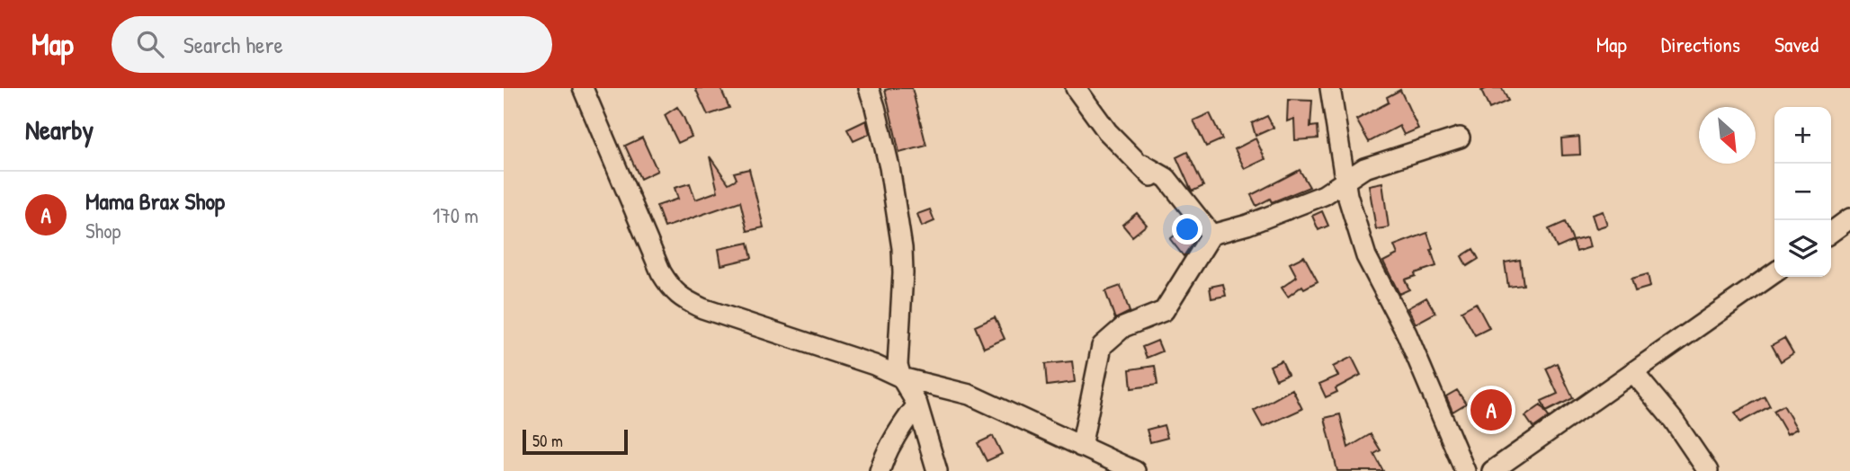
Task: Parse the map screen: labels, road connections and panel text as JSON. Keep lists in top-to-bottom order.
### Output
{
  "scale_bar": "50 m",
  "north": "bottom right",
  "page": {
    "header": "Map",
    "search": "Search here",
    "nav": ["Map", "Directions", "Saved"],
    "heading": "Nearby",
    "map_buttons": ["+", "−"],
    "list": [
      {
        "mark": "A",
        "name": "Mama Brax Shop",
        "note": "Shop",
        "value": "170 m"
      }
    ],
    "pins": "A",
    "scale": "50 m"
  }
}
